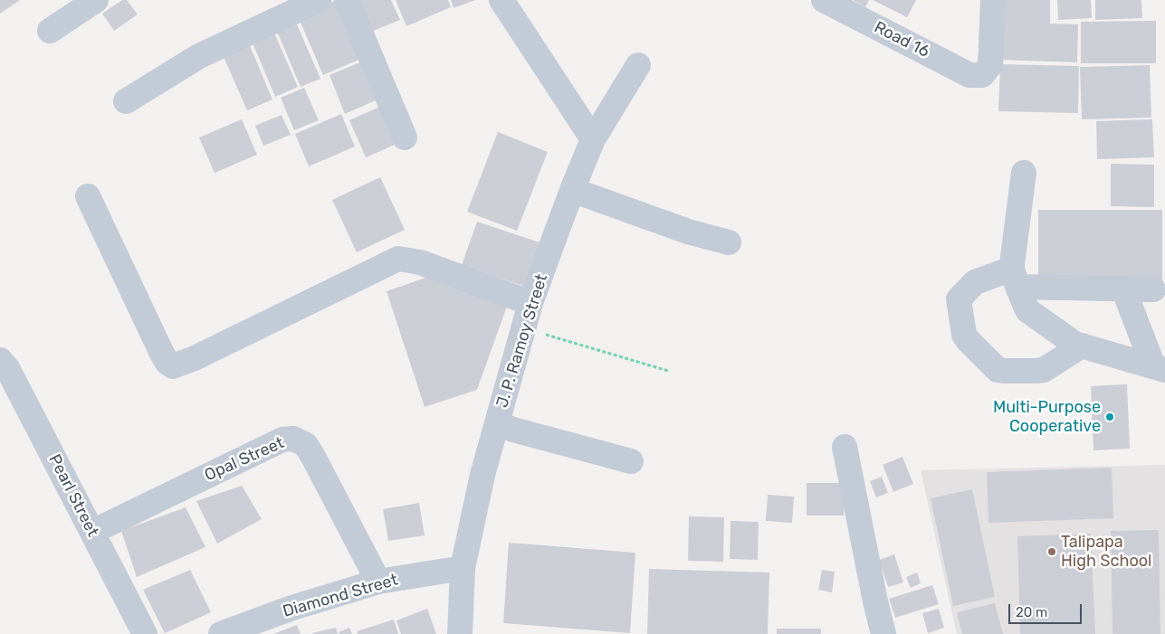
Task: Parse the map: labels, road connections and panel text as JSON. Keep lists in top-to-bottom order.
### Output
{
  "streets": {
    "street": [
      "Road 16",
      "J. P. Ramoy Street",
      "Opal Street",
      "Pearl Street",
      "Diamond Street"
    ]
  },
  "crossings": [
    ["J. P. Ramoy Street", "Diamond Street"],
    ["Opal Street", "Pearl Street"],
    ["Opal Street", "Diamond Street"]
  ],
  "places": ["Multi-Purpose Cooperative", "Talipapa High School"],
  "scale_bar": "20 m"
}
